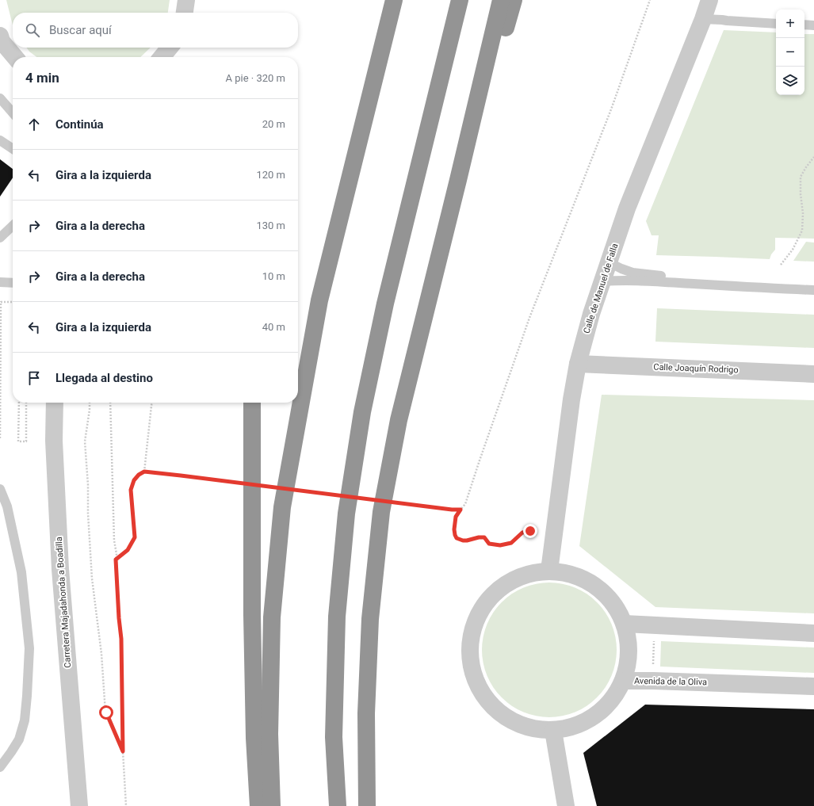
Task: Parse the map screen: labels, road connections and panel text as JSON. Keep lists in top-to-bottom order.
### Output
{
  "streets": {
    "street": [
      "Calle de Manuel de Falla",
      "Calle Joaquín Rodrigo",
      "Carretera Majadahonda a Boadilla",
      "Avenida de la Oliva"
    ]
  },
  "crossings": [
    ["Calle de Manuel de Falla", "Calle Joaquín Rodrigo"],
    ["Calle de Manuel de Falla", "Avenida de la Oliva"]
  ],
  "page": {
    "map_buttons": ["+", "−"],
    "search": "Buscar aquí",
    "heading": ["4 min", "A pie · 320 m"],
    "list": [
      ["Continúa", "20 m"],
      ["Gira a la izquierda", "120 m"],
      ["Gira a la derecha", "130 m"],
      ["Gira a la derecha", "10 m"],
      ["Gira a la izquierda", "40 m"],
      "Llegada al destino"
    ]
  }
}
